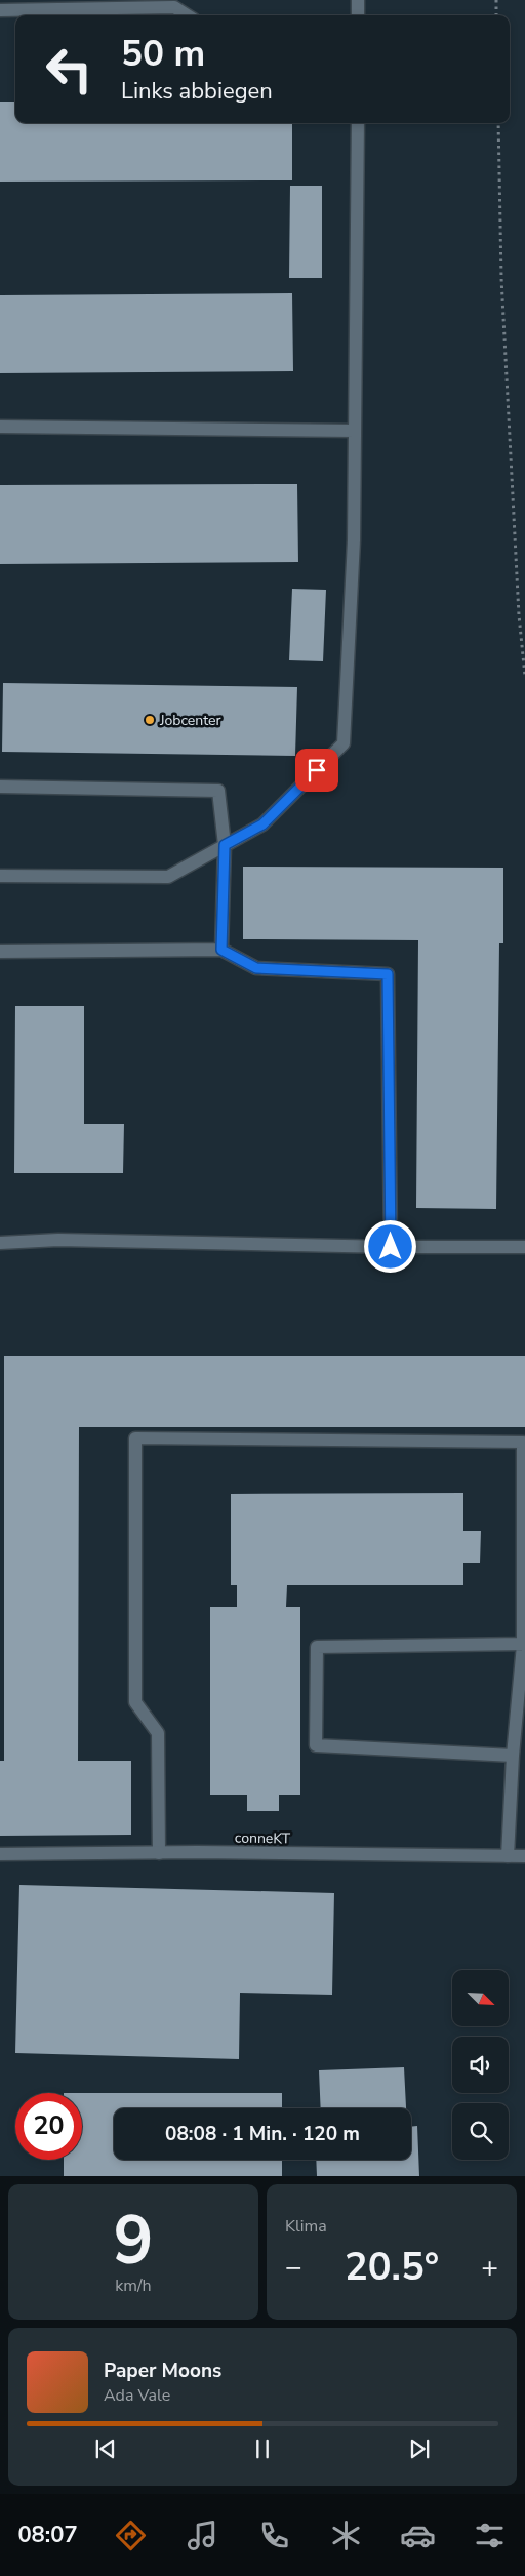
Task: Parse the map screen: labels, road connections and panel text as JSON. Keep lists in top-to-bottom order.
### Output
{
  "streets": {
    "street": ["conneKT"]
  },
  "places": ["Jobcenter"],
  "north": "bottom right",
  "page": {
    "turn": ["50 m", "Links abbiegen"],
    "limit": "20",
    "trip": "08:08 · 1 Min. · 120 m",
    "tile": [
      ["9", "km/h"],
      "Klima"
    ],
    "heat": ["−", "20.5°", "+"],
    "song": ["Paper Moons", "Ada Vale"],
    "tabs": "08:07"
  }
}
